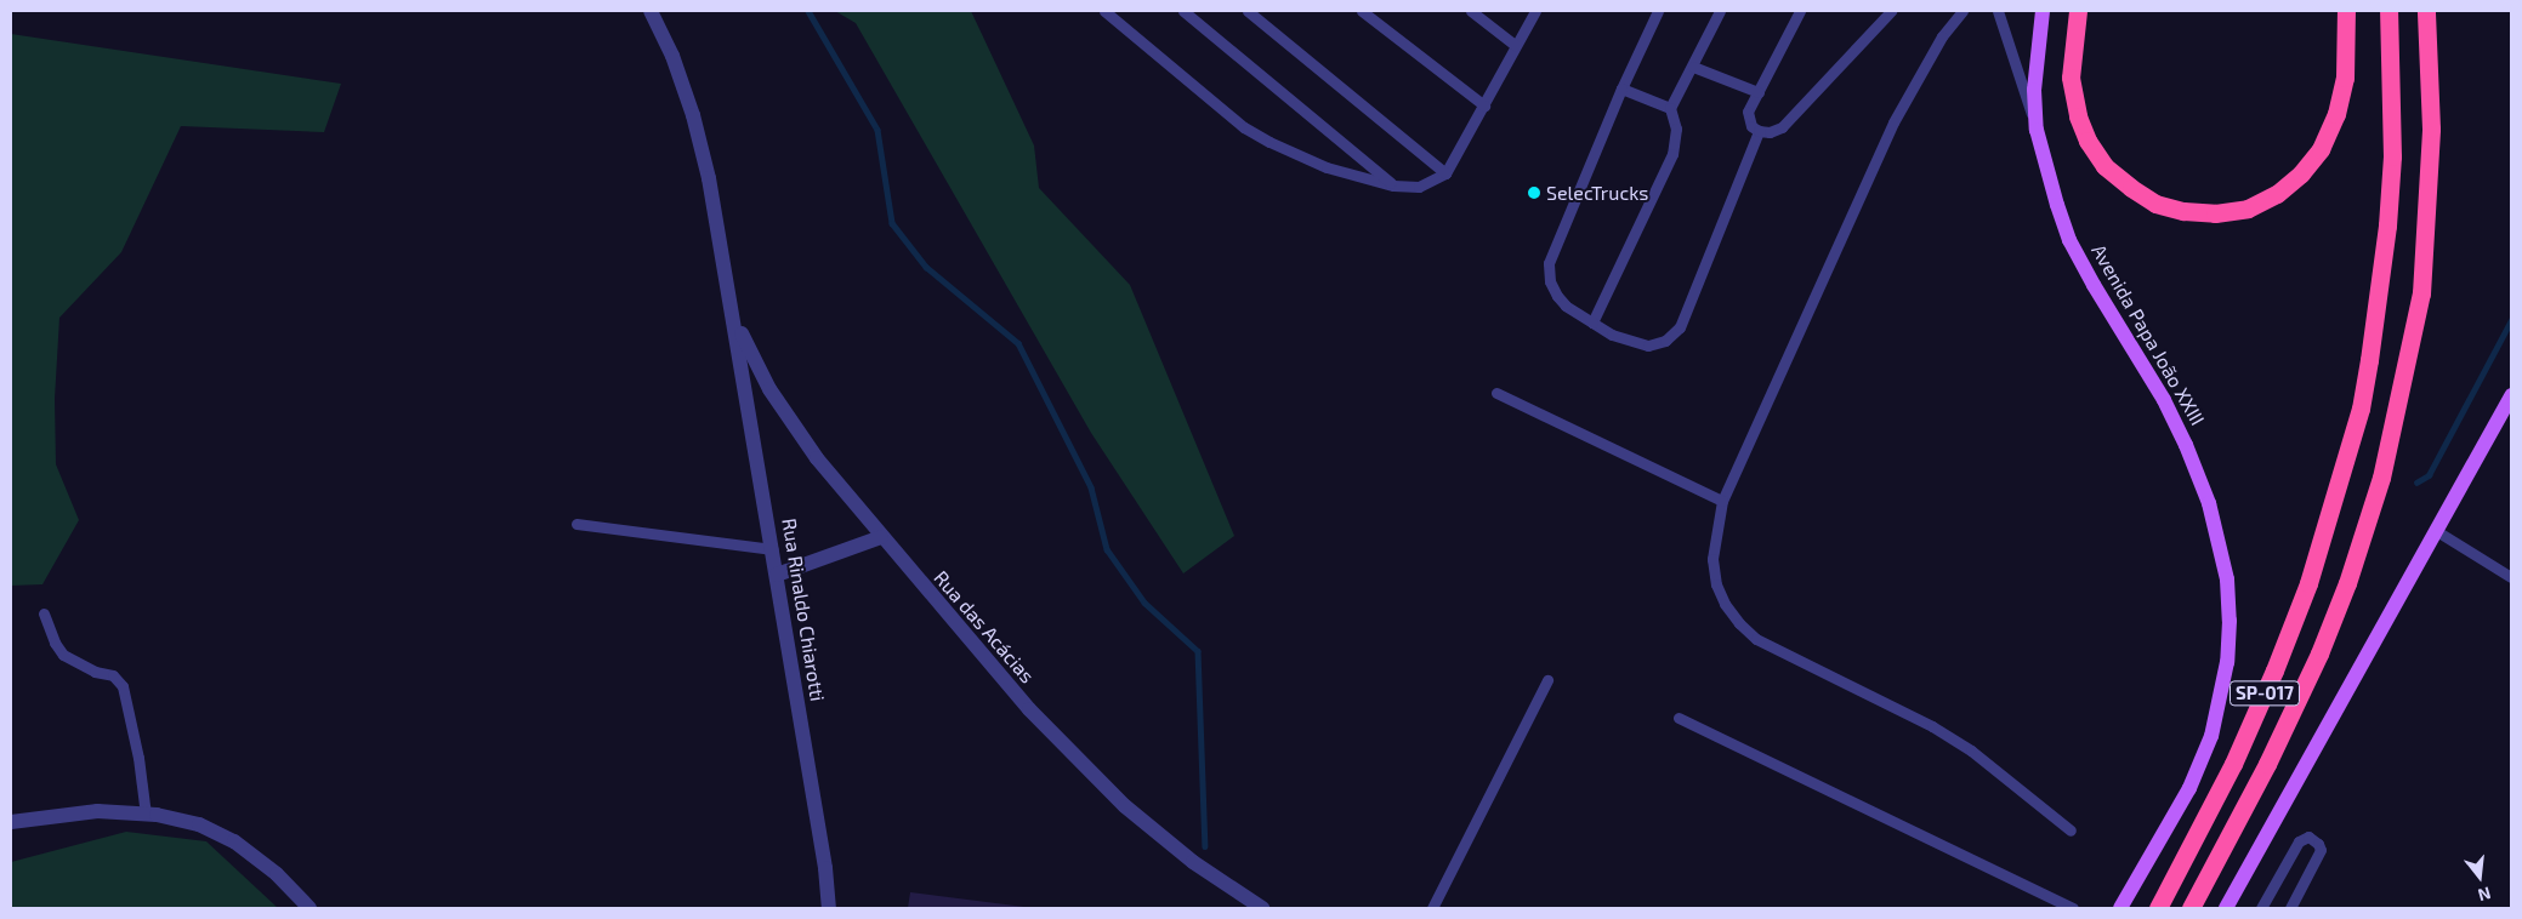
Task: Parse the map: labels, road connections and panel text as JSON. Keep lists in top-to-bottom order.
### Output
{
  "streets": {
    "highway": ["SP-017"],
    "main road": ["Avenida Papa João XXIII"],
    "street": ["Rua Rinaldo Chiarotti", "Rua das Acácias"]
  },
  "crossings": [
    ["Rua Rinaldo Chiarotti", "Rua das Acácias"]
  ],
  "places": ["SelecTrucks"],
  "north": "bottom"
}
